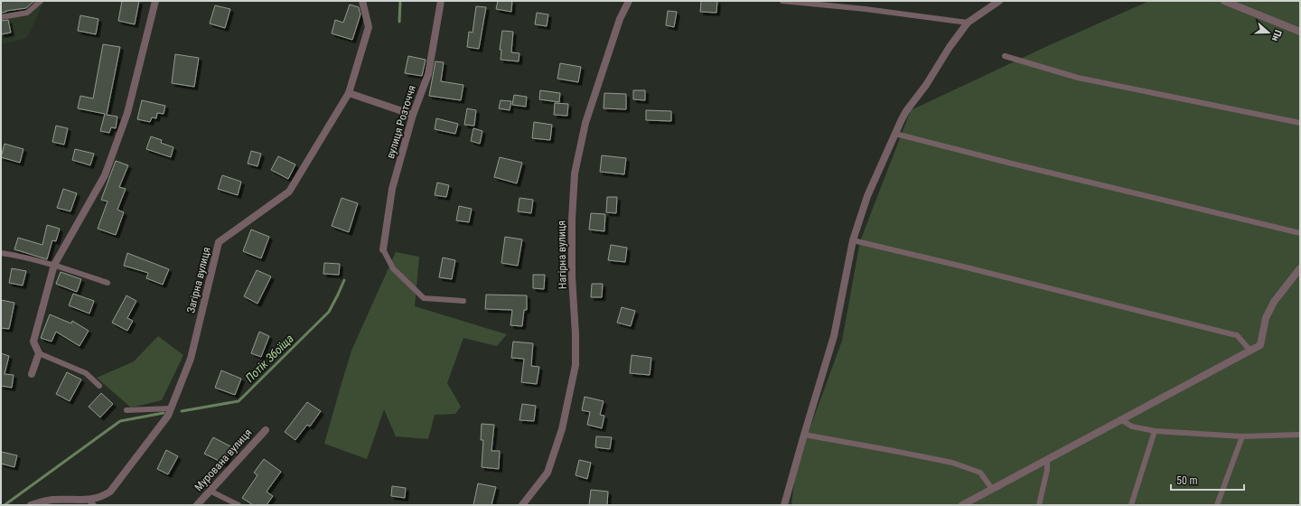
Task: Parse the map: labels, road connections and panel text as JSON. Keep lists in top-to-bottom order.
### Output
{
  "streets": {
    "street": [
      "вулиця Розточчя",
      "Нагірна вулиця",
      "Загірна вулиця",
      "Мурована вулиця"
    ]
  },
  "water": ["Потік Збоїща"],
  "scale_bar": "50 m",
  "north": "right"
}
